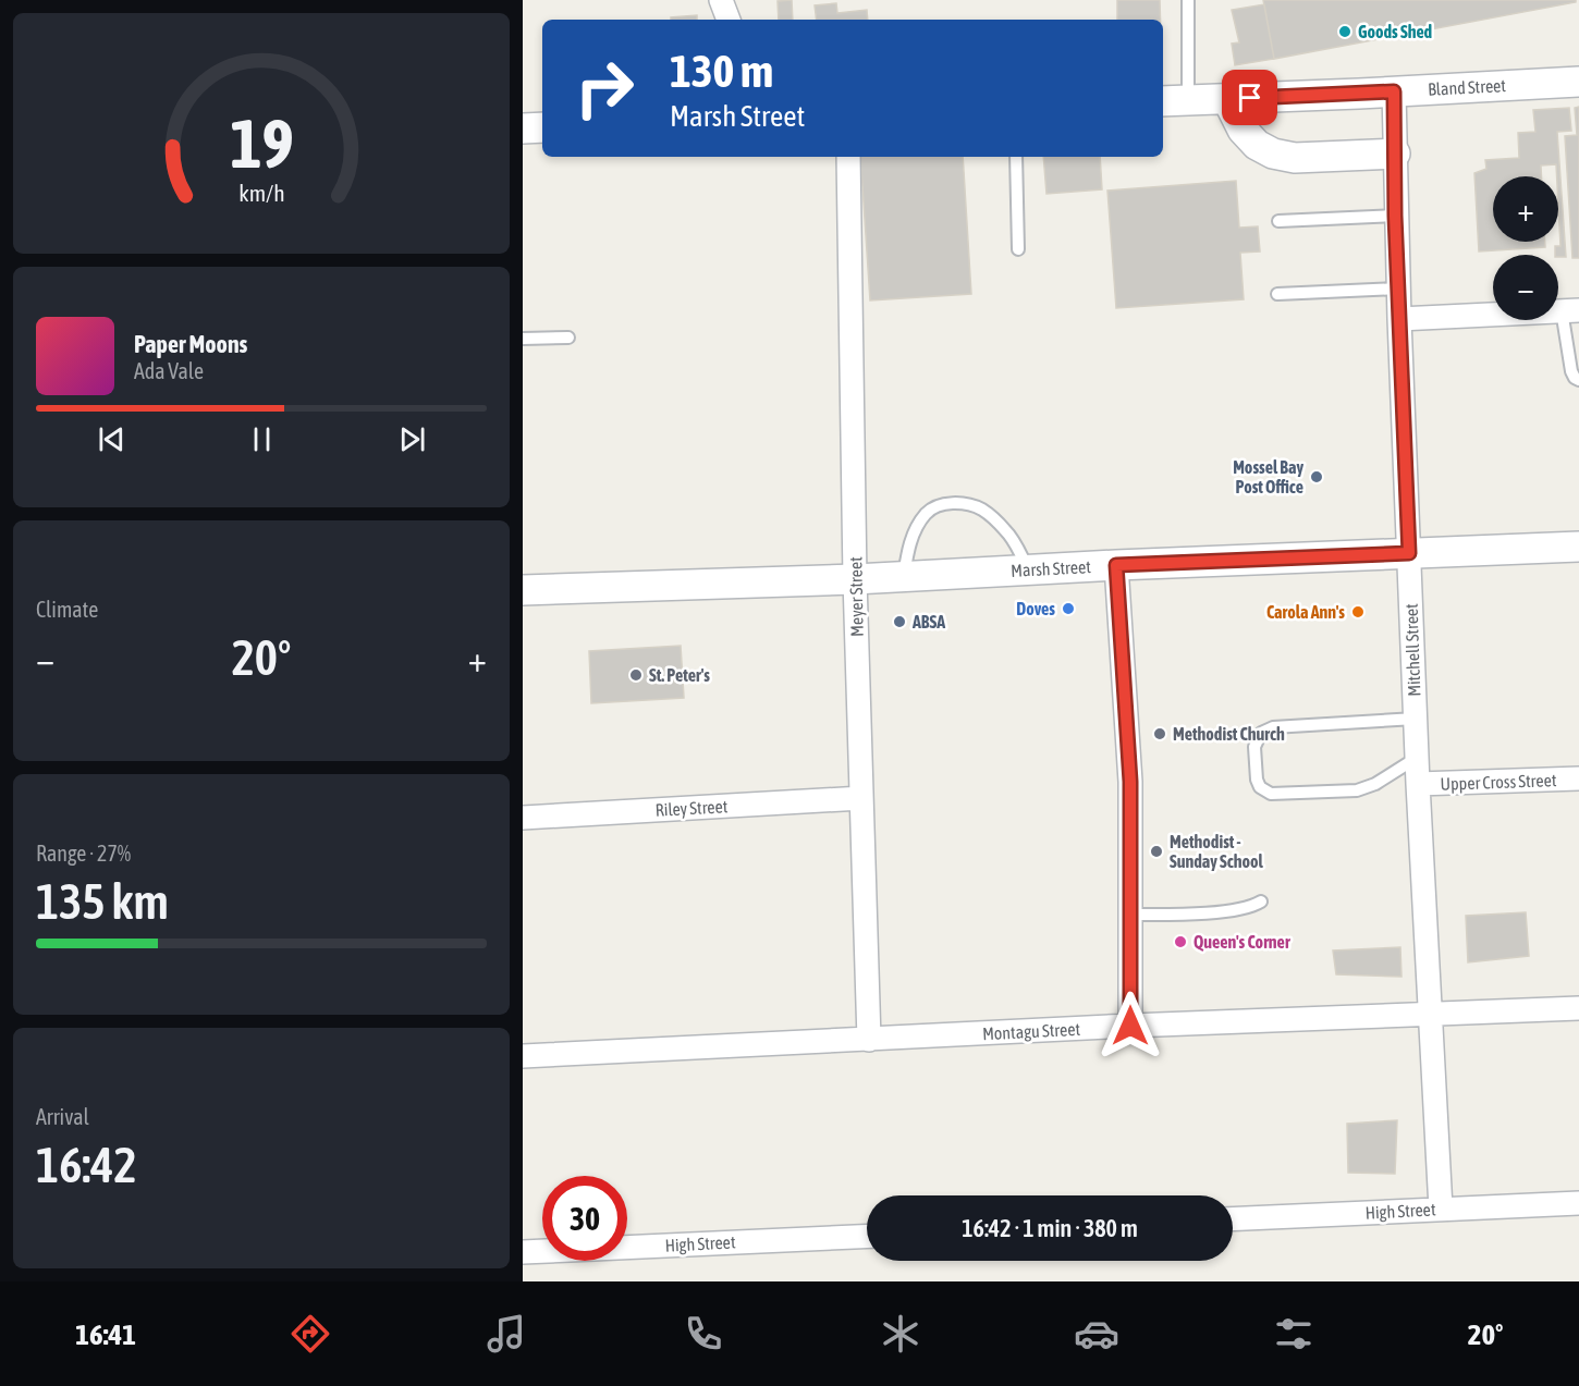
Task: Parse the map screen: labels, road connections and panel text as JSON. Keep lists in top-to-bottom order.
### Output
{
  "streets": {
    "street": [
      "Bland Street",
      "Marsh Street",
      "Meyer Street",
      "Mitchell Street",
      "Upper Cross Street",
      "Riley Street",
      "Montagu Street",
      "High Street"
    ]
  },
  "crossings": [
    ["Bland Street", "Mitchell Street"],
    ["Marsh Street", "Meyer Street"],
    ["Marsh Street", "Mitchell Street"],
    ["Meyer Street", "Riley Street"],
    ["Meyer Street", "Montagu Street"],
    ["Mitchell Street", "Upper Cross Street"],
    ["Mitchell Street", "Montagu Street"],
    ["Mitchell Street", "High Street"]
  ],
  "places": [
    "Goods Shed",
    "Mossel Bay Post Office",
    "Doves",
    "Carola Ann's",
    "ABSA",
    "St. Peter's",
    "Methodist Church",
    "Methodist - Sunday School",
    "Queen's Corner"
  ],
  "page": {
    "turn": ["130 m", "Marsh Street"],
    "map_buttons": ["+", "−"],
    "song": ["Paper Moons", "Ada Vale"],
    "tile": [
      "Climate",
      ["Range · 27%", "135 km"],
      ["Arrival", "16:42"]
    ],
    "heat": ["−", "20°", "+"],
    "limit": "30",
    "trip": "16:42 · 1 min · 380 m",
    "tabs": ["16:41", "20°"],
    "gauge": ["19", "km/h"]
  }
}
